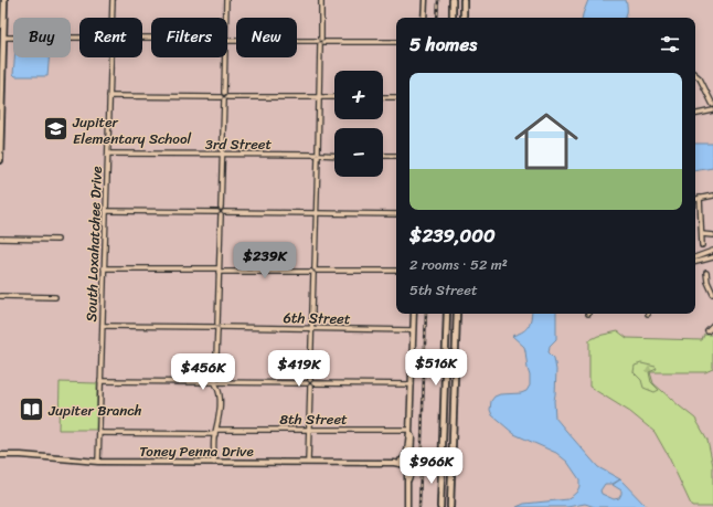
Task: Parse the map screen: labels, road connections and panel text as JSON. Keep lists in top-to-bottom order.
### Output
{
  "streets": {
    "street": [
      "3rd Street",
      "South Loxahatchee Drive",
      "6th Street",
      "8th Street",
      "Toney Penna Drive"
    ]
  },
  "crossings": [
    ["3rd Street", "South Loxahatchee Drive"],
    ["South Loxahatchee Drive", "6th Street"],
    ["South Loxahatchee Drive", "8th Street"],
    ["South Loxahatchee Drive", "Toney Penna Drive"]
  ],
  "places": {
    "school or university": ["Jupiter Elementary School"],
    "library": ["Jupiter Branch"]
  },
  "page": {
    "chip": [
      "Buy",
      "Rent",
      "Filters",
      "New"
    ],
    "heading": "5 homes",
    "map_buttons": ["+", "−"],
    "list": [
      {
        "name": "$239,000",
        "note": "2 rooms · 52 m² · 5th Street"
      }
    ],
    "price": [
      "$239K",
      "$516K",
      "$419K",
      "$456K",
      "$966K"
    ]
  }
}
